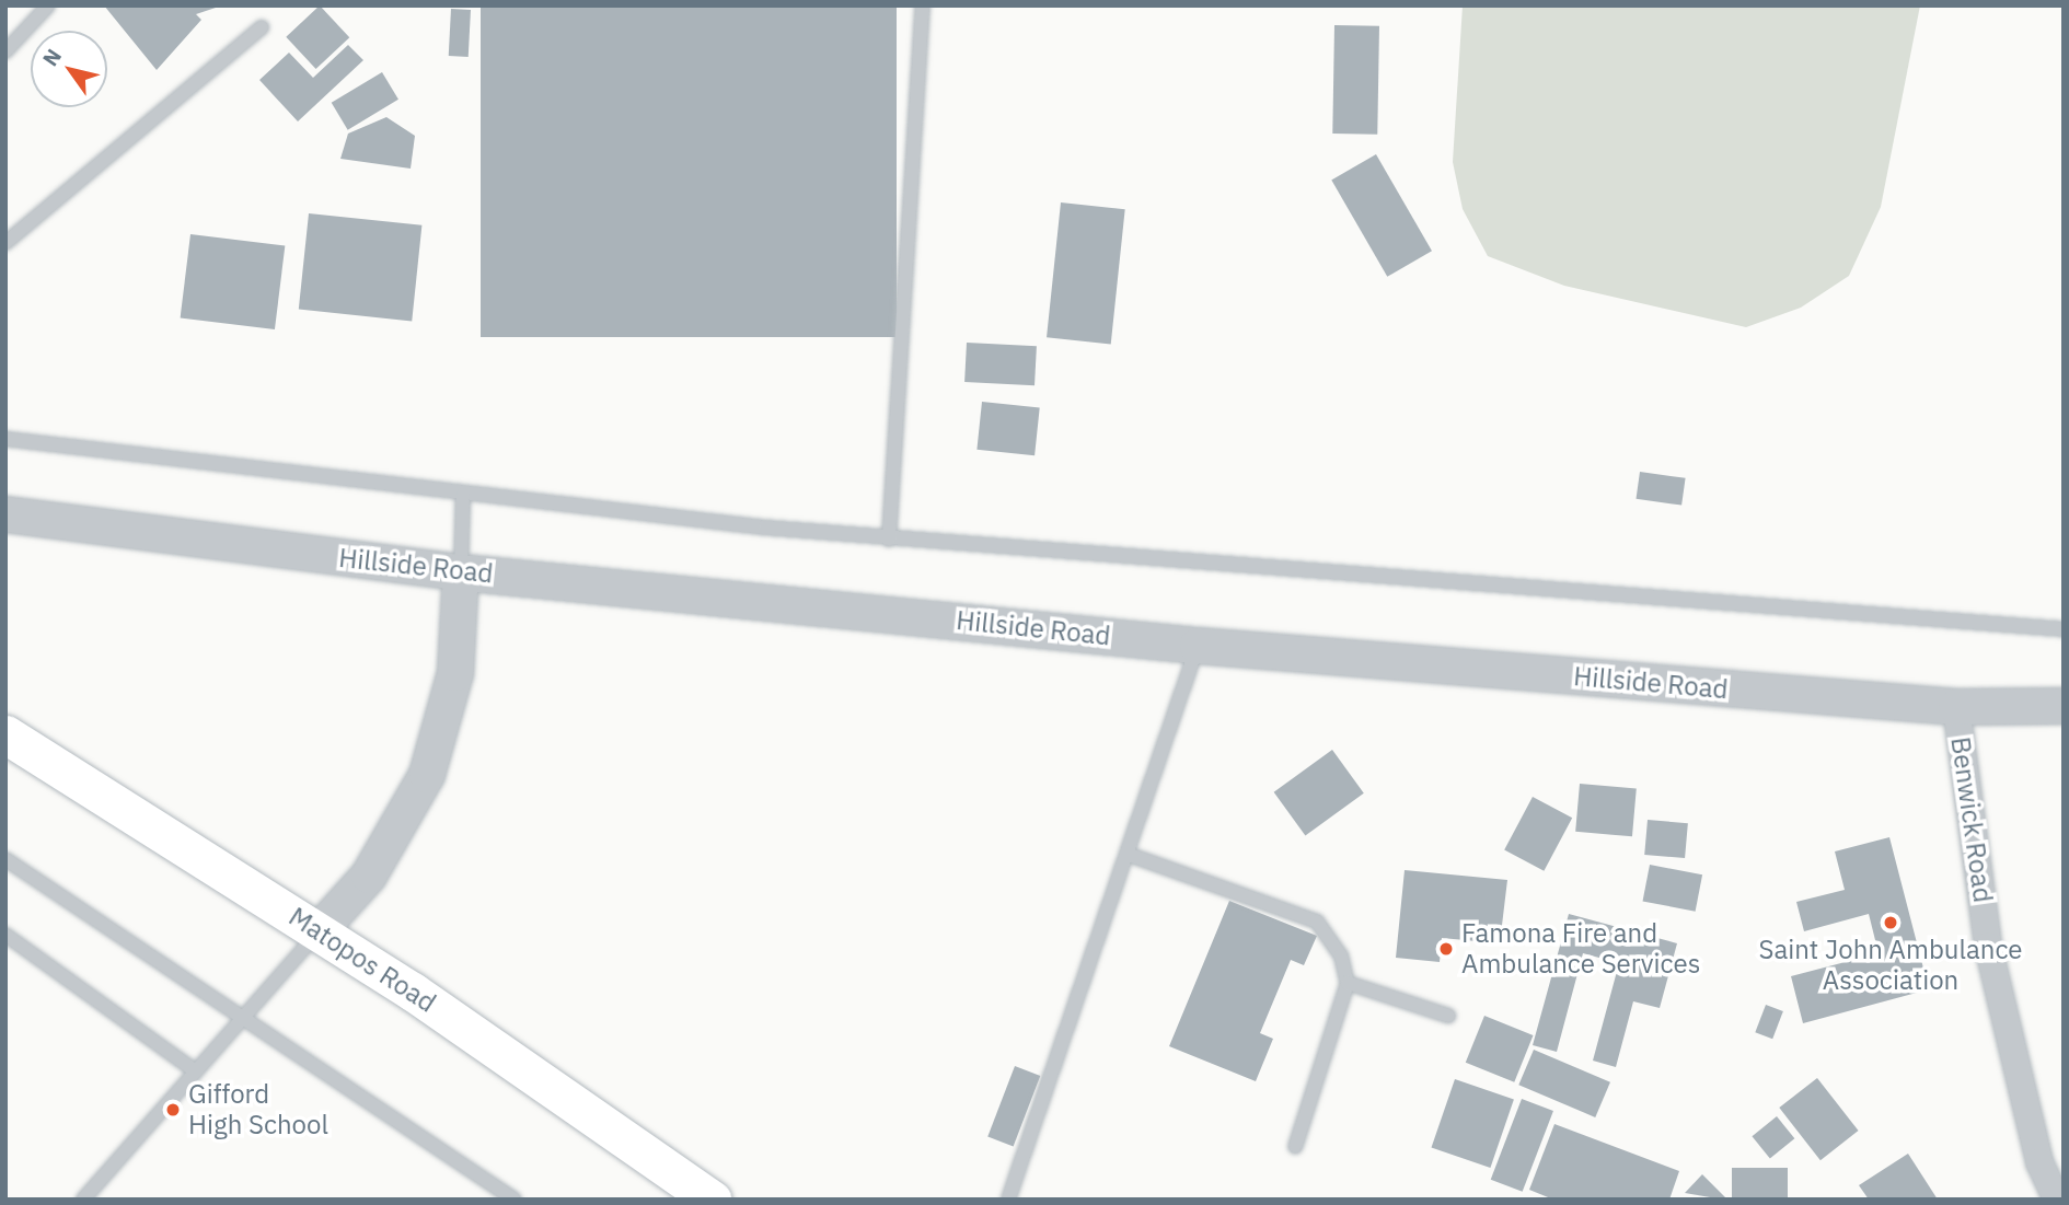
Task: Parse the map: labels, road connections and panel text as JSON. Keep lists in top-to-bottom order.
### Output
{
  "streets": {
    "main road": ["Matopos Road"],
    "street": ["Hillside Road", "Benwick Road"]
  },
  "crossings": [
    ["Hillside Road", "Benwick Road"]
  ],
  "places": ["Saint John Ambulance Association", "Famona Fire and Ambulance Services", "Gifford High School"],
  "north": "top left"
}
